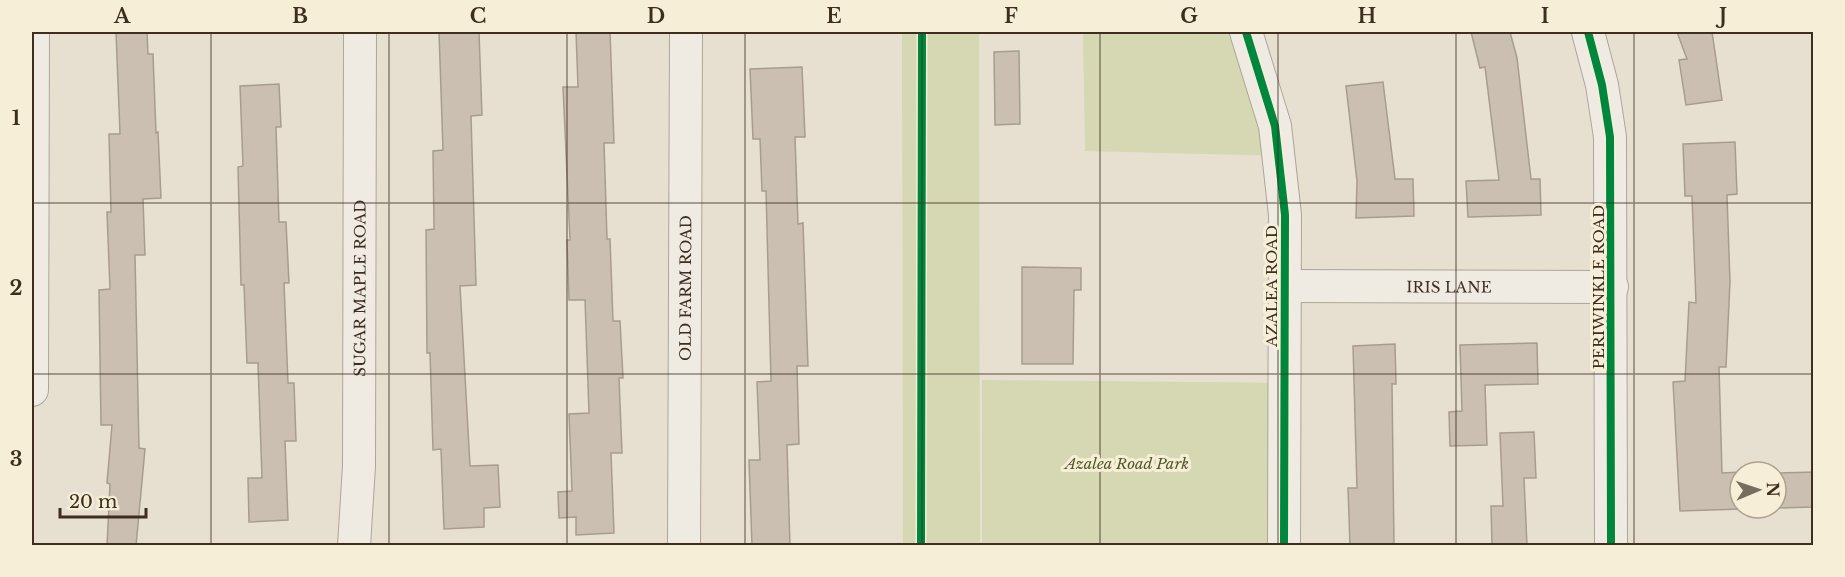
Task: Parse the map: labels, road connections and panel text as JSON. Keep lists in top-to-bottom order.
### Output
{
  "streets": {
    "street": [
      "AZALEA ROAD",
      "IRIS LANE",
      "PERIWINKLE ROAD",
      "SUGAR MAPLE ROAD",
      "OLD FARM ROAD"
    ]
  },
  "crossings": [
    ["AZALEA ROAD", "IRIS LANE"],
    ["IRIS LANE", "PERIWINKLE ROAD"]
  ],
  "parks": ["Azalea Road Park"],
  "scale_bar": "20 m",
  "north": "right",
  "grid": {
    "columns": [
      "A",
      "B",
      "C",
      "D",
      "E",
      "F",
      "G",
      "H",
      "I",
      "J"
    ],
    "rows": ["1", "2", "3"]
  }
}
